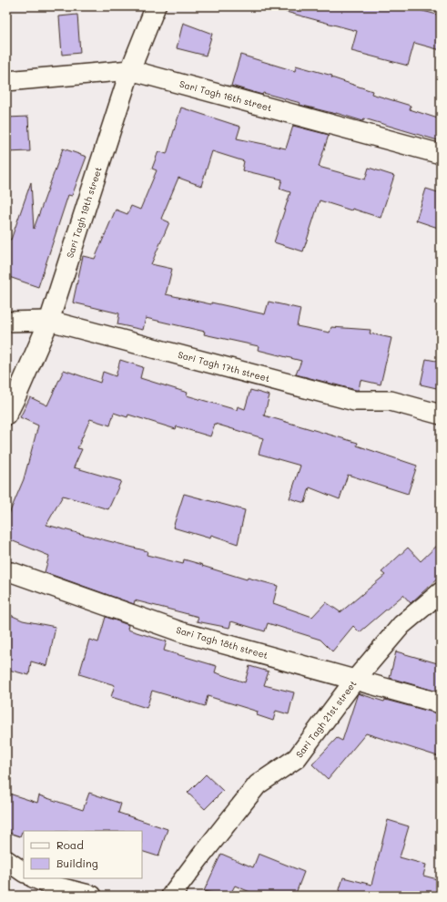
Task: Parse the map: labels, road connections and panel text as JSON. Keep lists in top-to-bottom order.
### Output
{
  "streets": {
    "street": [
      "Sari Tagh 16th street",
      "Sari Tagh 19th street",
      "Sari Tagh 17th street",
      "Sari Tagh 18th street",
      "Sari Tagh 21st street"
    ]
  },
  "crossings": [
    ["Sari Tagh 16th street", "Sari Tagh 19th street"],
    ["Sari Tagh 19th street", "Sari Tagh 17th street"],
    ["Sari Tagh 18th street", "Sari Tagh 21st street"]
  ],
  "legend": ["Road", "Building"]
}
